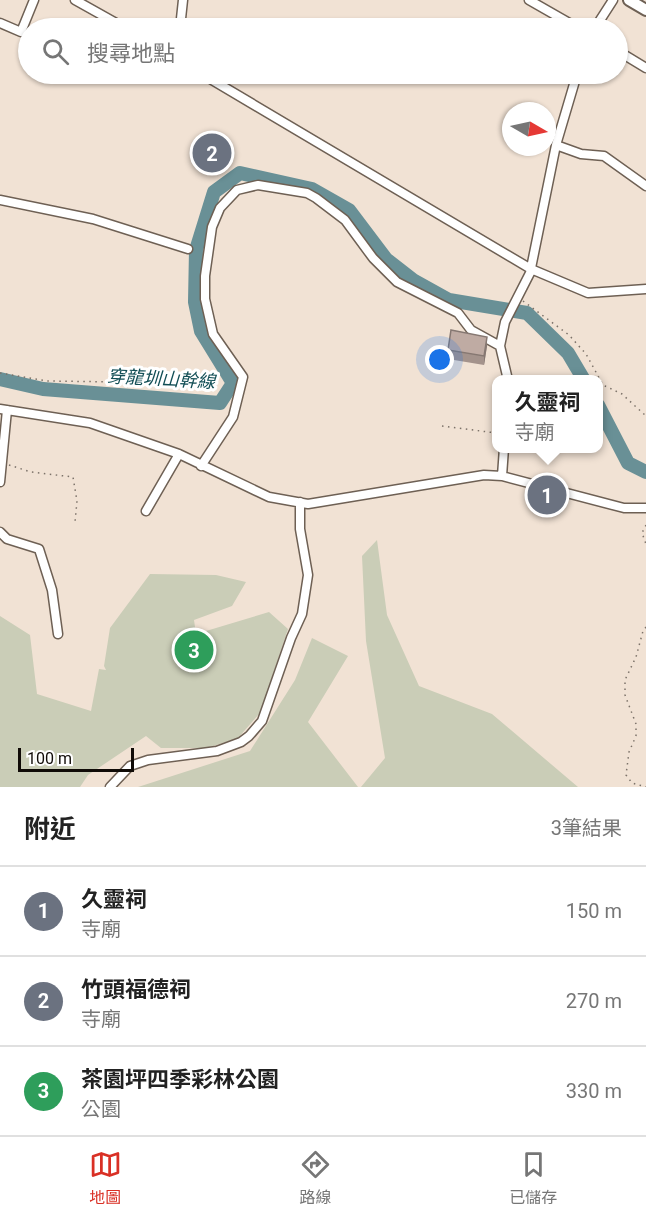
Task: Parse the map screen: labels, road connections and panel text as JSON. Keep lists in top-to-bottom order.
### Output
{
  "water": ["穿龍圳山幹線"],
  "scale_bar": "100 m",
  "north": "right",
  "page": {
    "search": "搜尋地點",
    "pins": ["2", "1", "3"],
    "popup": ["久靈祠", "寺廟"],
    "scale": "100 m",
    "heading": ["附近", "3筆結果"],
    "list": [
      {
        "mark": "1",
        "name": "久靈祠",
        "note": "寺廟",
        "value": "150 m"
      },
      {
        "mark": "2",
        "name": "竹頭福德祠",
        "note": "寺廟",
        "value": "270 m"
      },
      {
        "mark": "3",
        "name": "茶園坪四季彩林公園",
        "note": "公園",
        "value": "330 m"
      }
    ],
    "nav": ["地圖", "路線", "已儲存"]
  }
}
